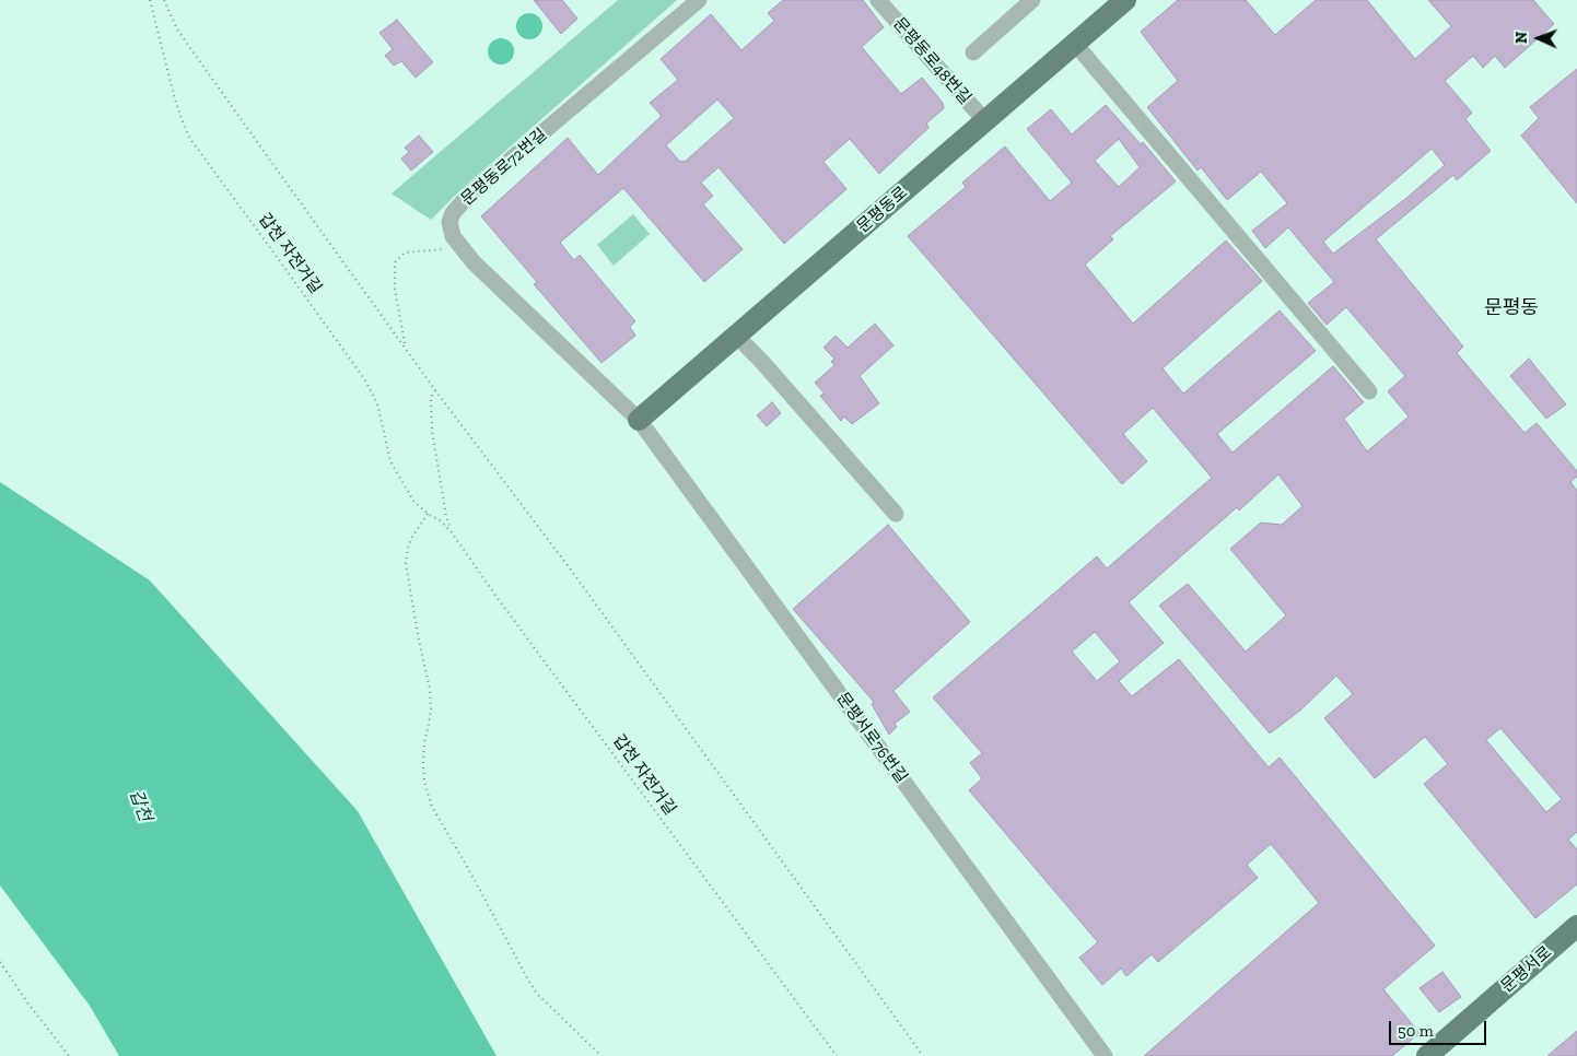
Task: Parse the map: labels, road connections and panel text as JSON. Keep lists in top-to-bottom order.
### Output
{
  "streets": {
    "main road": ["문평동로", "문평서로"],
    "street": ["문평동로48번길", "문평동로72번길", "문평서로76번길"],
    "path": ["갑천 자전거길"]
  },
  "crossings": [
    ["문평동로48번길", "문평동로"],
    ["문평동로", "문평서로76번길"]
  ],
  "districts": ["문평동"],
  "water": ["갑천"],
  "scale_bar": "50 m",
  "north": "left"
}
